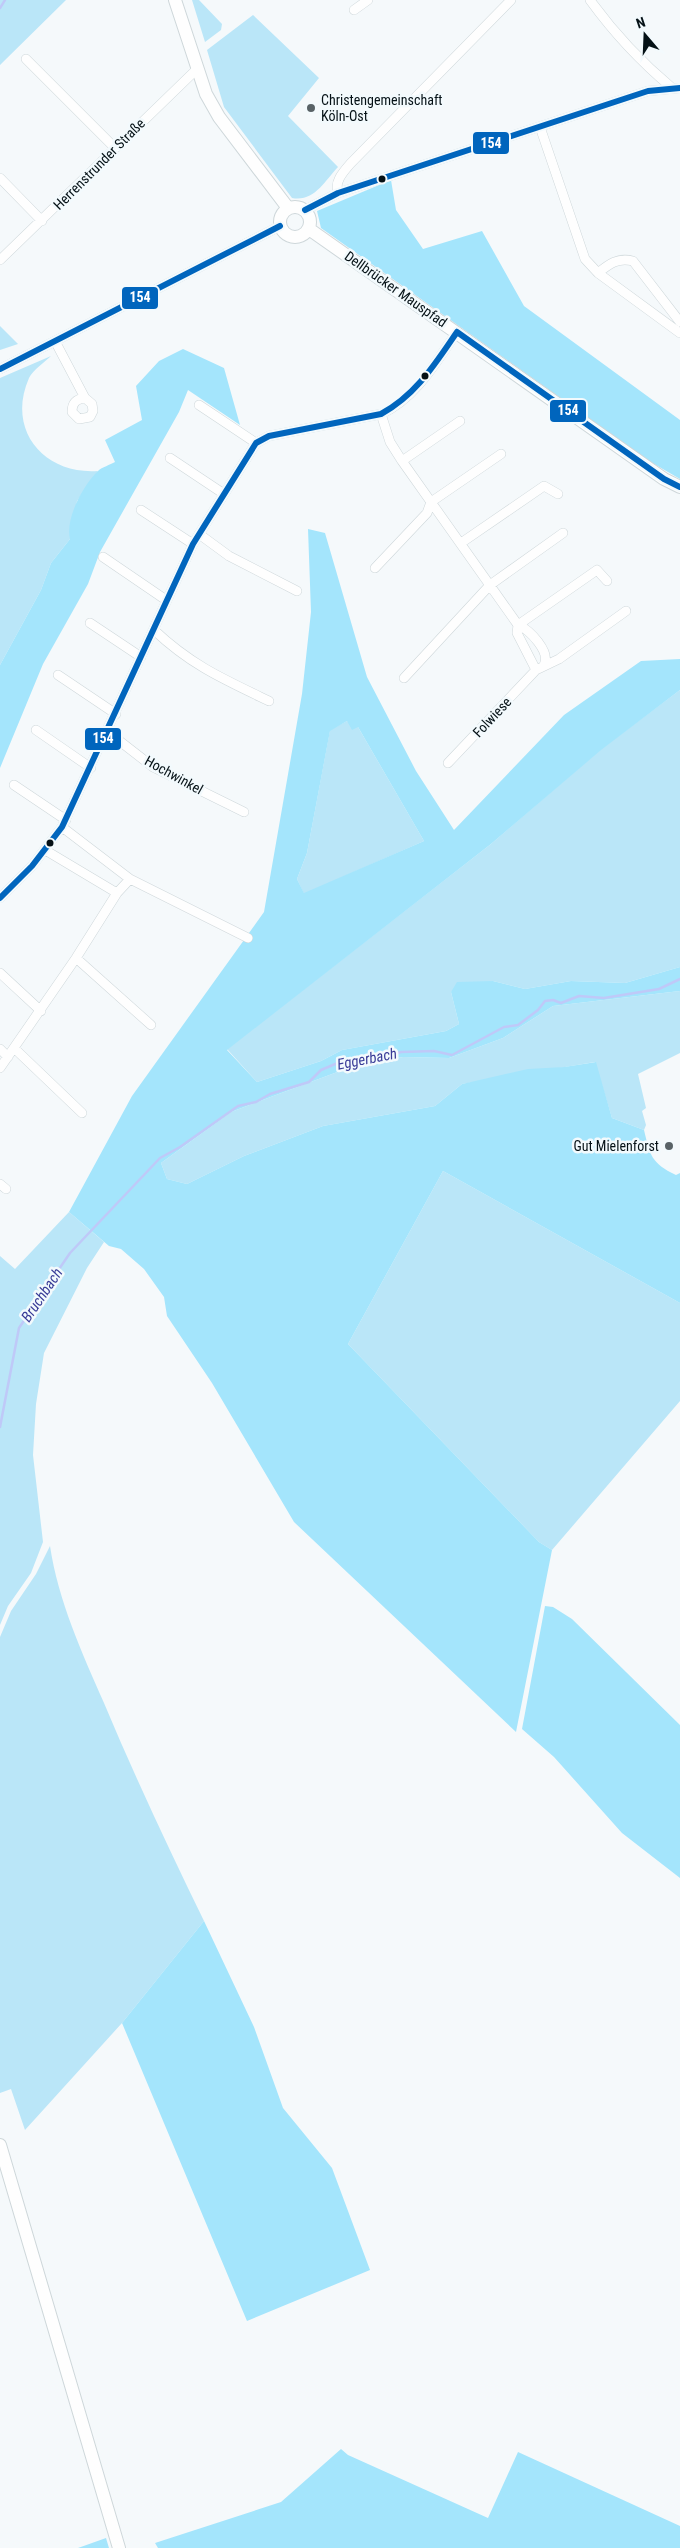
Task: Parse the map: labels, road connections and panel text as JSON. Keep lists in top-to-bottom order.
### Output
{
  "streets": {
    "main road": ["Dellbrücker Mauspfad"],
    "street": ["Herrenstrunder Straße", "Folwiese", "Hochwinkel"]
  },
  "water": ["Eggerbach", "Bruchbach"],
  "places": ["Christengemeinschaft Köln-Ost", "Gut Mielenforst"],
  "lines": ["transit line 154"],
  "north": "top"
}
